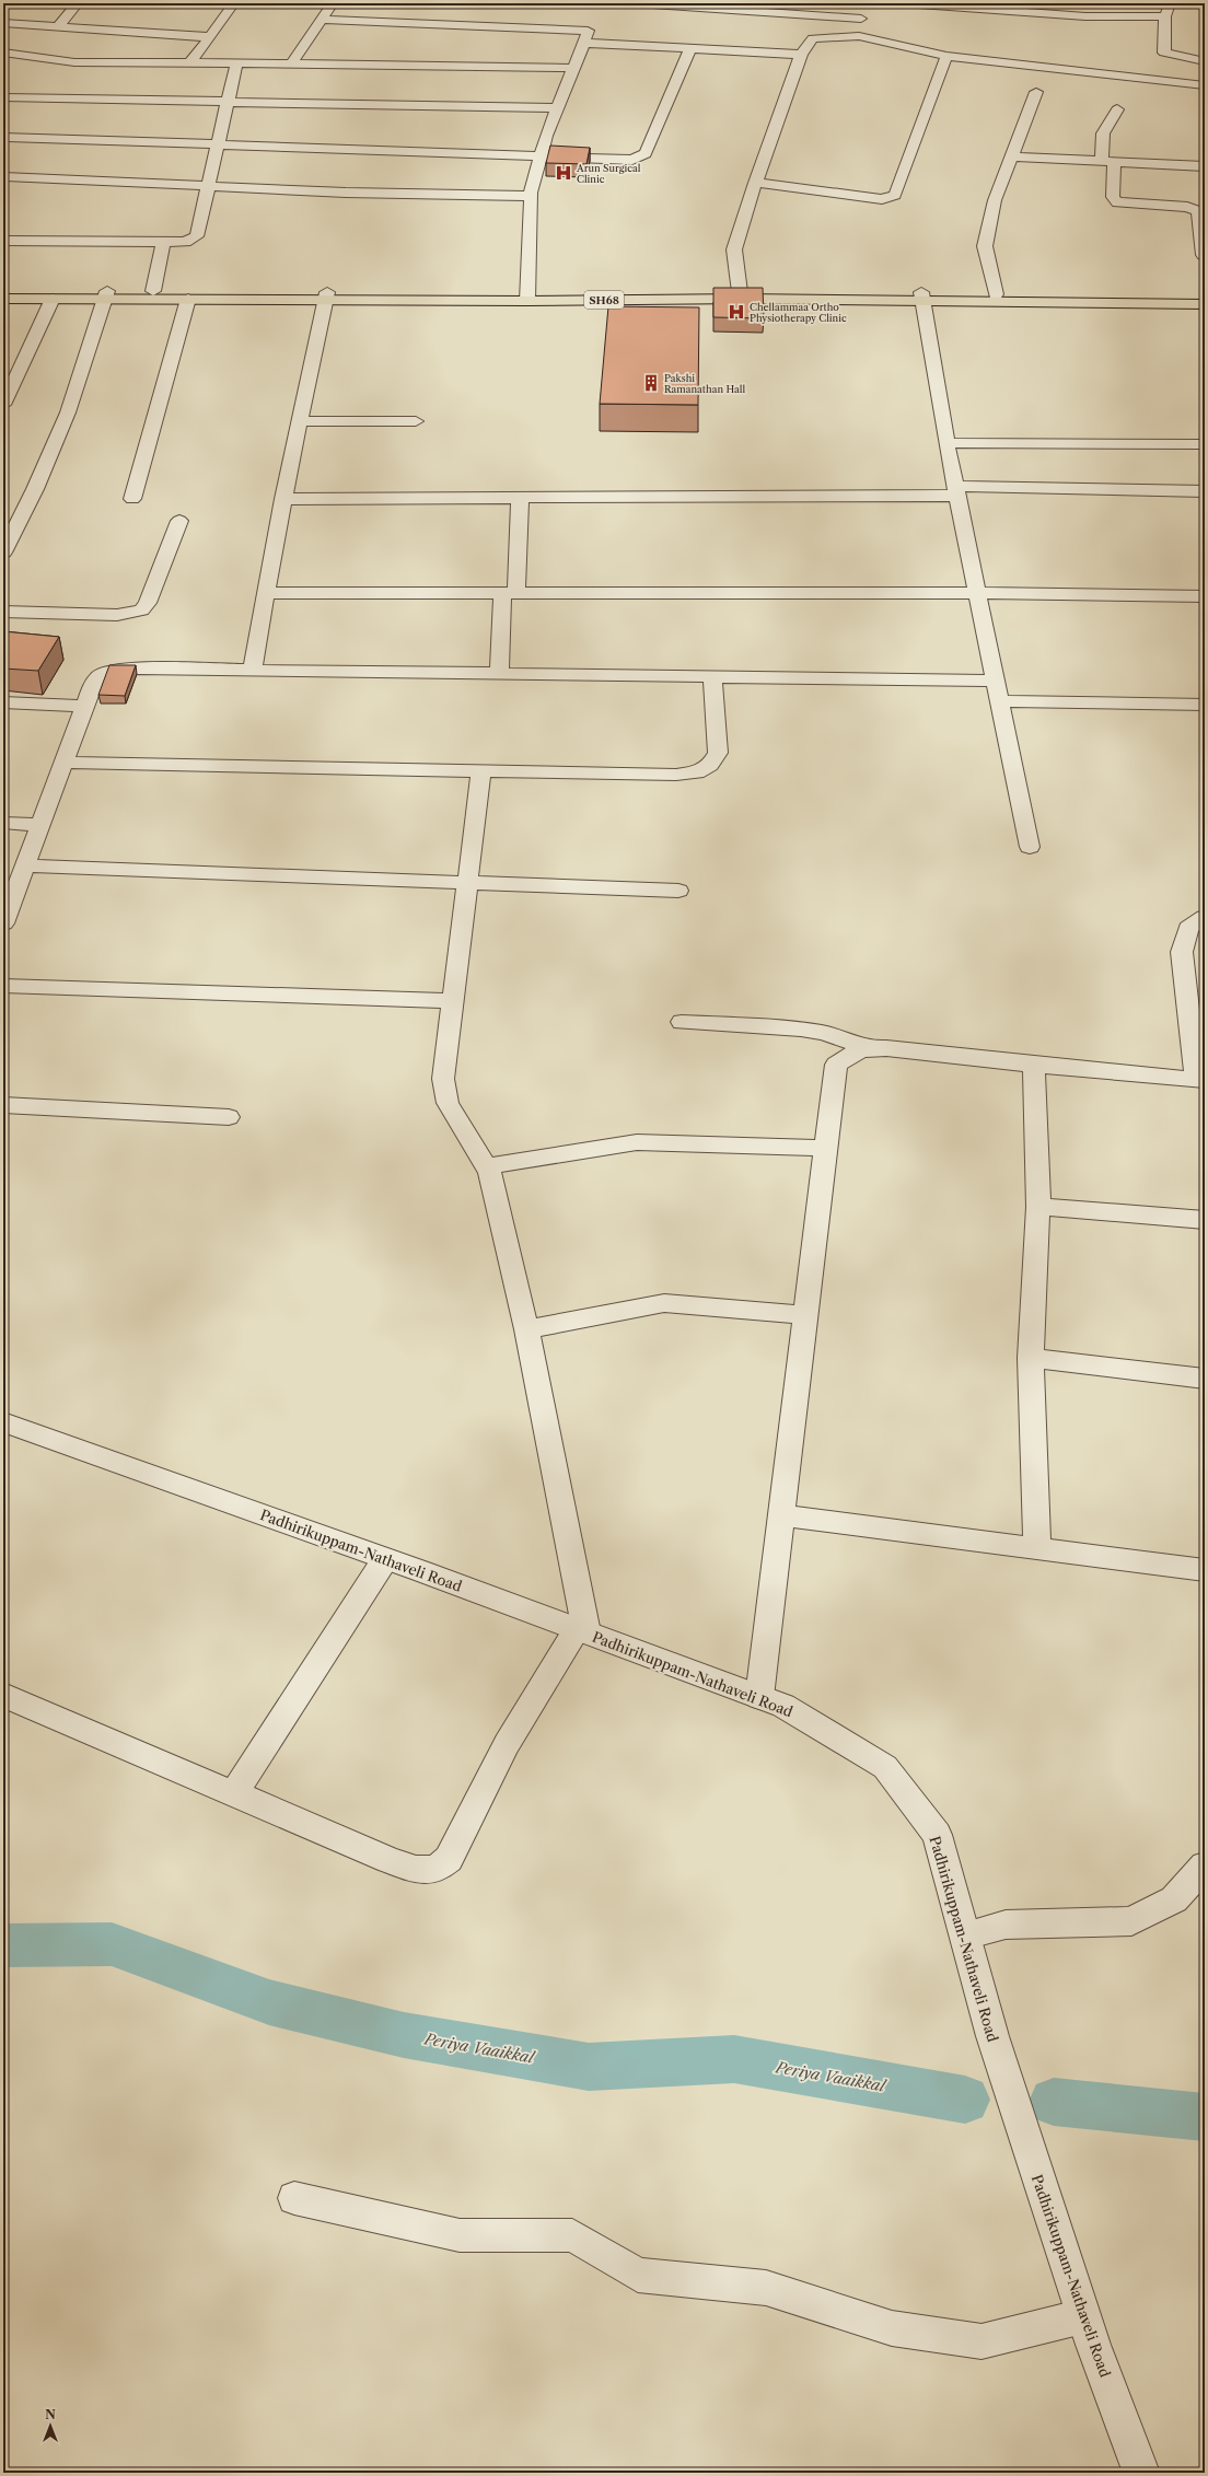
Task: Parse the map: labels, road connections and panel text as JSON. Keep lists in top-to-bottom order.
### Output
{
  "streets": {
    "main road": ["SH68"],
    "street": ["Padhirikuppam-Nathaveli Road"]
  },
  "water": ["Periya Vaaikkal"],
  "places": {
    "hospital": ["Arun Surgical Clinic", "Chellammaa Ortho Physiotherapy Clinic"],
    "building": ["Pakshi Ramanathan Hall"]
  },
  "north": "top"
}
